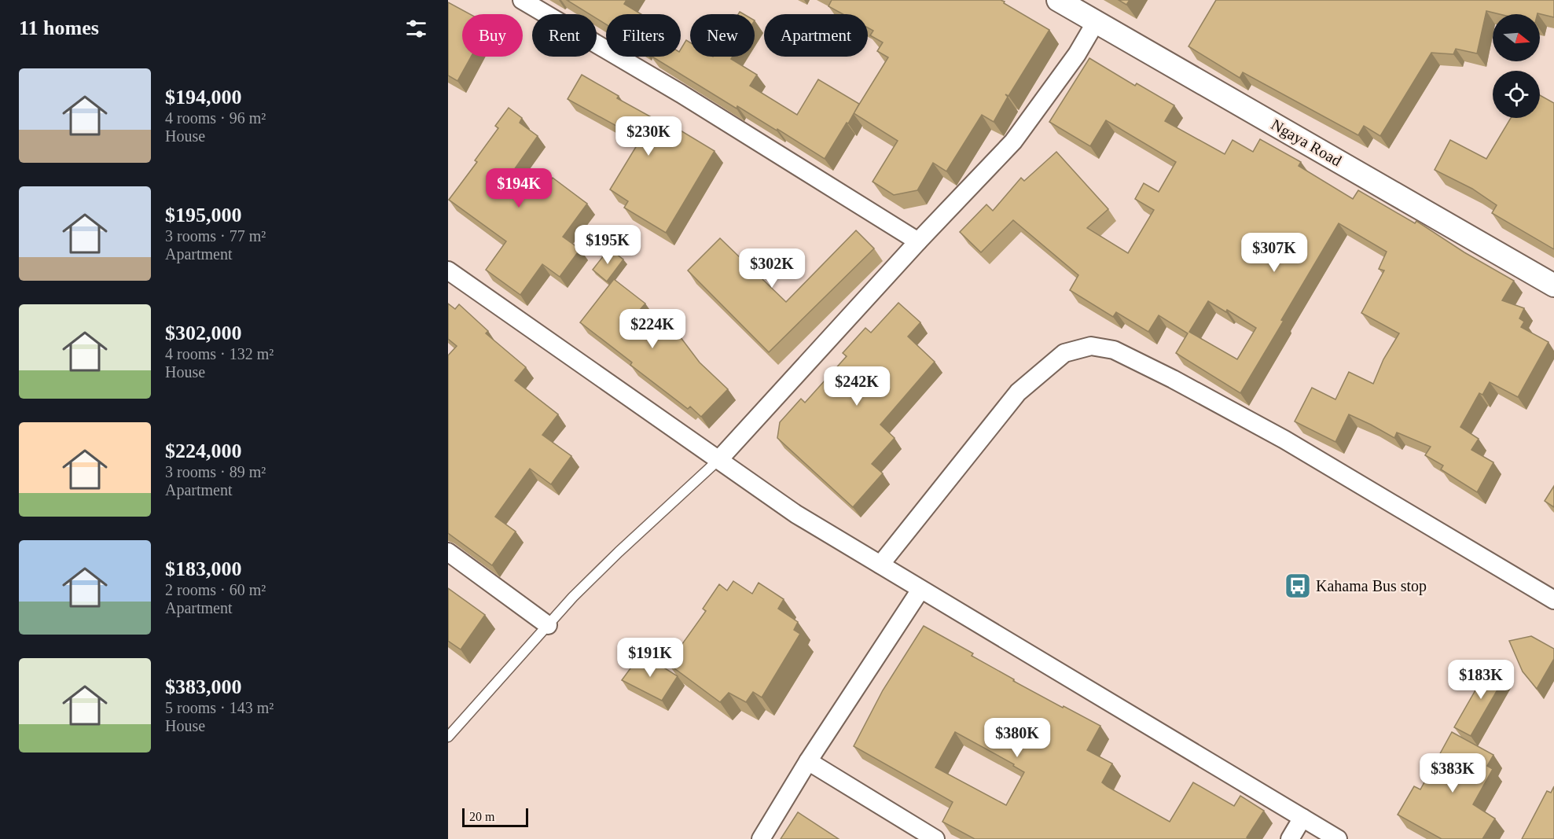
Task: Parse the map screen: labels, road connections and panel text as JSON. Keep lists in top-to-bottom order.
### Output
{
  "streets": {
    "street": ["Ngaya Road"]
  },
  "places": {
    "bus stop": ["Kahama Bus stop"]
  },
  "scale_bar": "20 m",
  "north": "right",
  "page": {
    "heading": "11 homes",
    "chip": [
      "Buy",
      "Rent",
      "Filters",
      "New",
      "Apartment"
    ],
    "list": [
      {
        "name": "$194,000",
        "note": "4 rooms · 96 m² · House"
      },
      {
        "name": "$195,000",
        "note": "3 rooms · 77 m² · Apartment"
      },
      {
        "name": "$302,000",
        "note": "4 rooms · 132 m² · House"
      },
      {
        "name": "$224,000",
        "note": "3 rooms · 89 m² · Apartment"
      },
      {
        "name": "$183,000",
        "note": "2 rooms · 60 m² · Apartment"
      },
      {
        "name": "$383,000",
        "note": "5 rooms · 143 m² · House"
      }
    ],
    "price": [
      "$230K",
      "$194K",
      "$195K",
      "$307K",
      "$302K",
      "$224K",
      "$242K",
      "$191K",
      "$183K",
      "$380K",
      "$383K"
    ],
    "scale": "20 m"
  }
}
